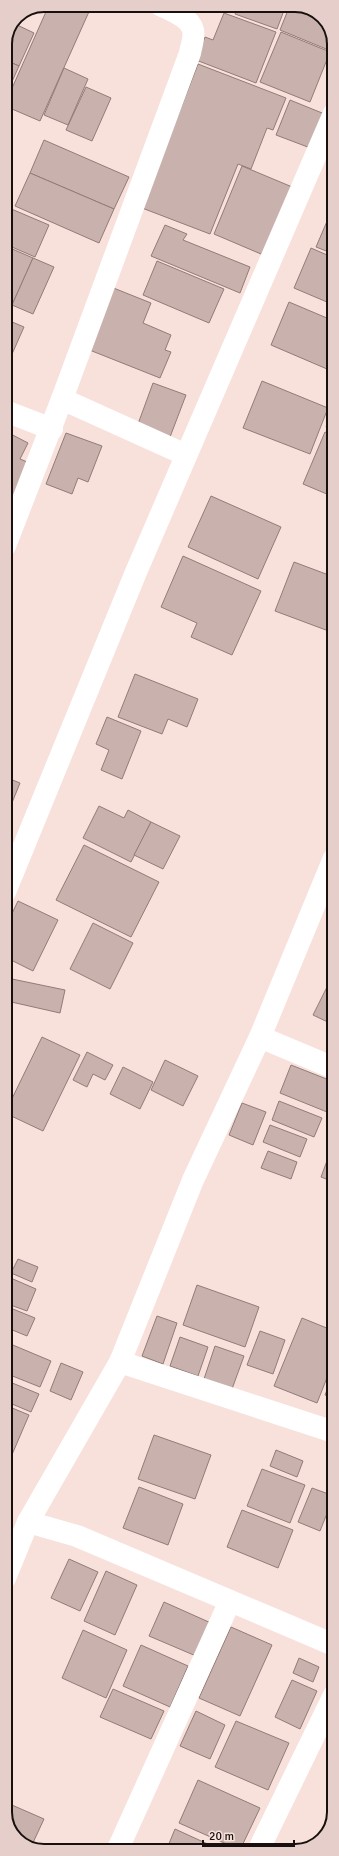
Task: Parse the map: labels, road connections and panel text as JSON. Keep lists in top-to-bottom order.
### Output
{
  "scale_bar": "20 m"
}
